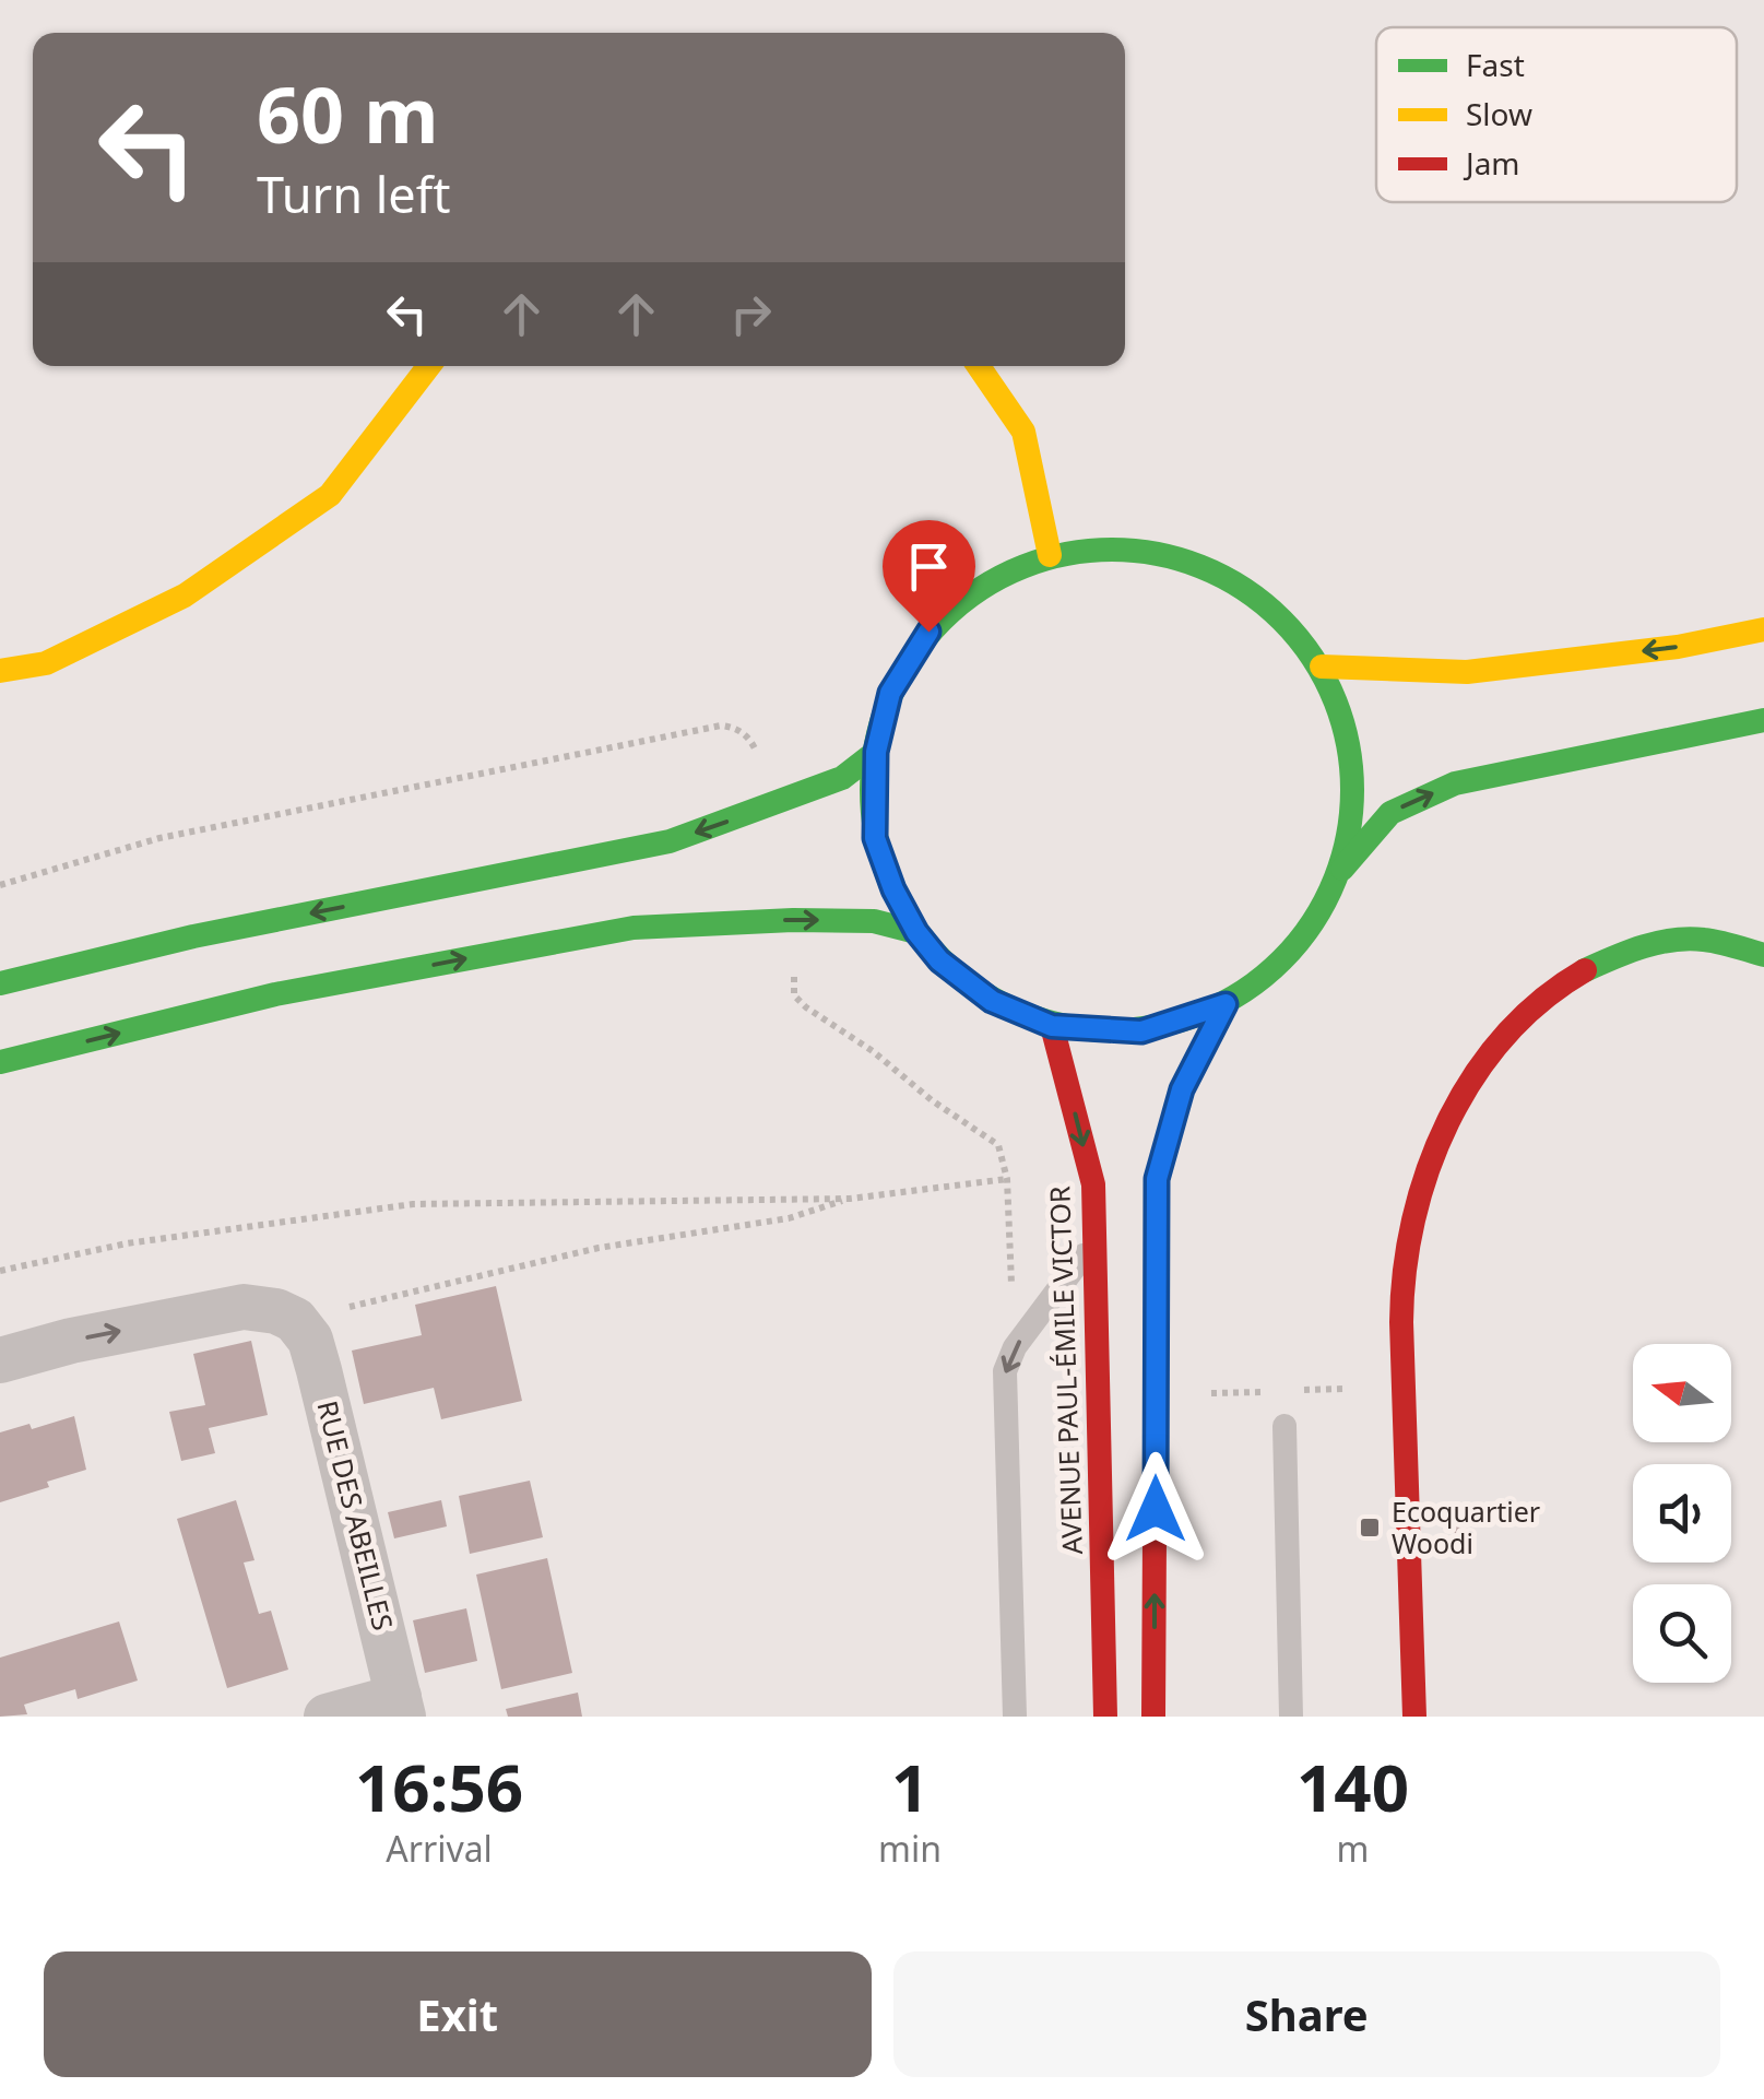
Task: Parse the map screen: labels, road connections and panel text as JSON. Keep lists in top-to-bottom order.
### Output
{
  "streets": {
    "main road": ["AVENUE PAUL-ÉMILE VICTOR"],
    "street": ["RUE DES ABEILLES"]
  },
  "places": {
    "transit": ["Ecoquartier Woodi"]
  },
  "legend": ["Fast", "Slow", "Jam"],
  "north": "left",
  "page": {
    "turn": ["60 m", "Turn left"],
    "eta": [
      "16:56",
      "Arrival",
      "1",
      "min",
      "140",
      "m"
    ],
    "buttons": ["Exit", "Share"]
  }
}
